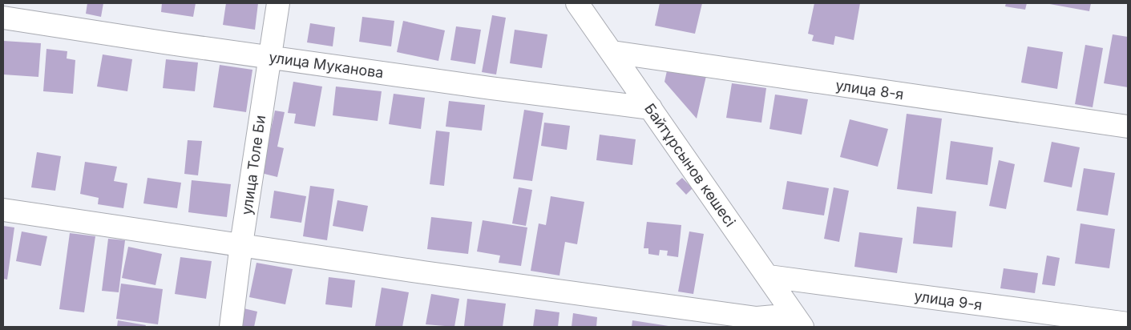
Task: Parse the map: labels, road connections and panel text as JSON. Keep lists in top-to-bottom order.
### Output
{
  "streets": {
    "street": [
      "улица Муканова",
      "улица 8-я",
      "улица Толе Би",
      "Байтұрсынов көшесі",
      "улица 9-я"
    ]
  },
  "crossings": [
    ["улица Муканова", "улица Толе Би"],
    ["улица Муканова", "Байтұрсынов көшесі"],
    ["улица 8-я", "Байтұрсынов көшесі"],
    ["Байтұрсынов көшесі", "улица 9-я"]
  ]
}
